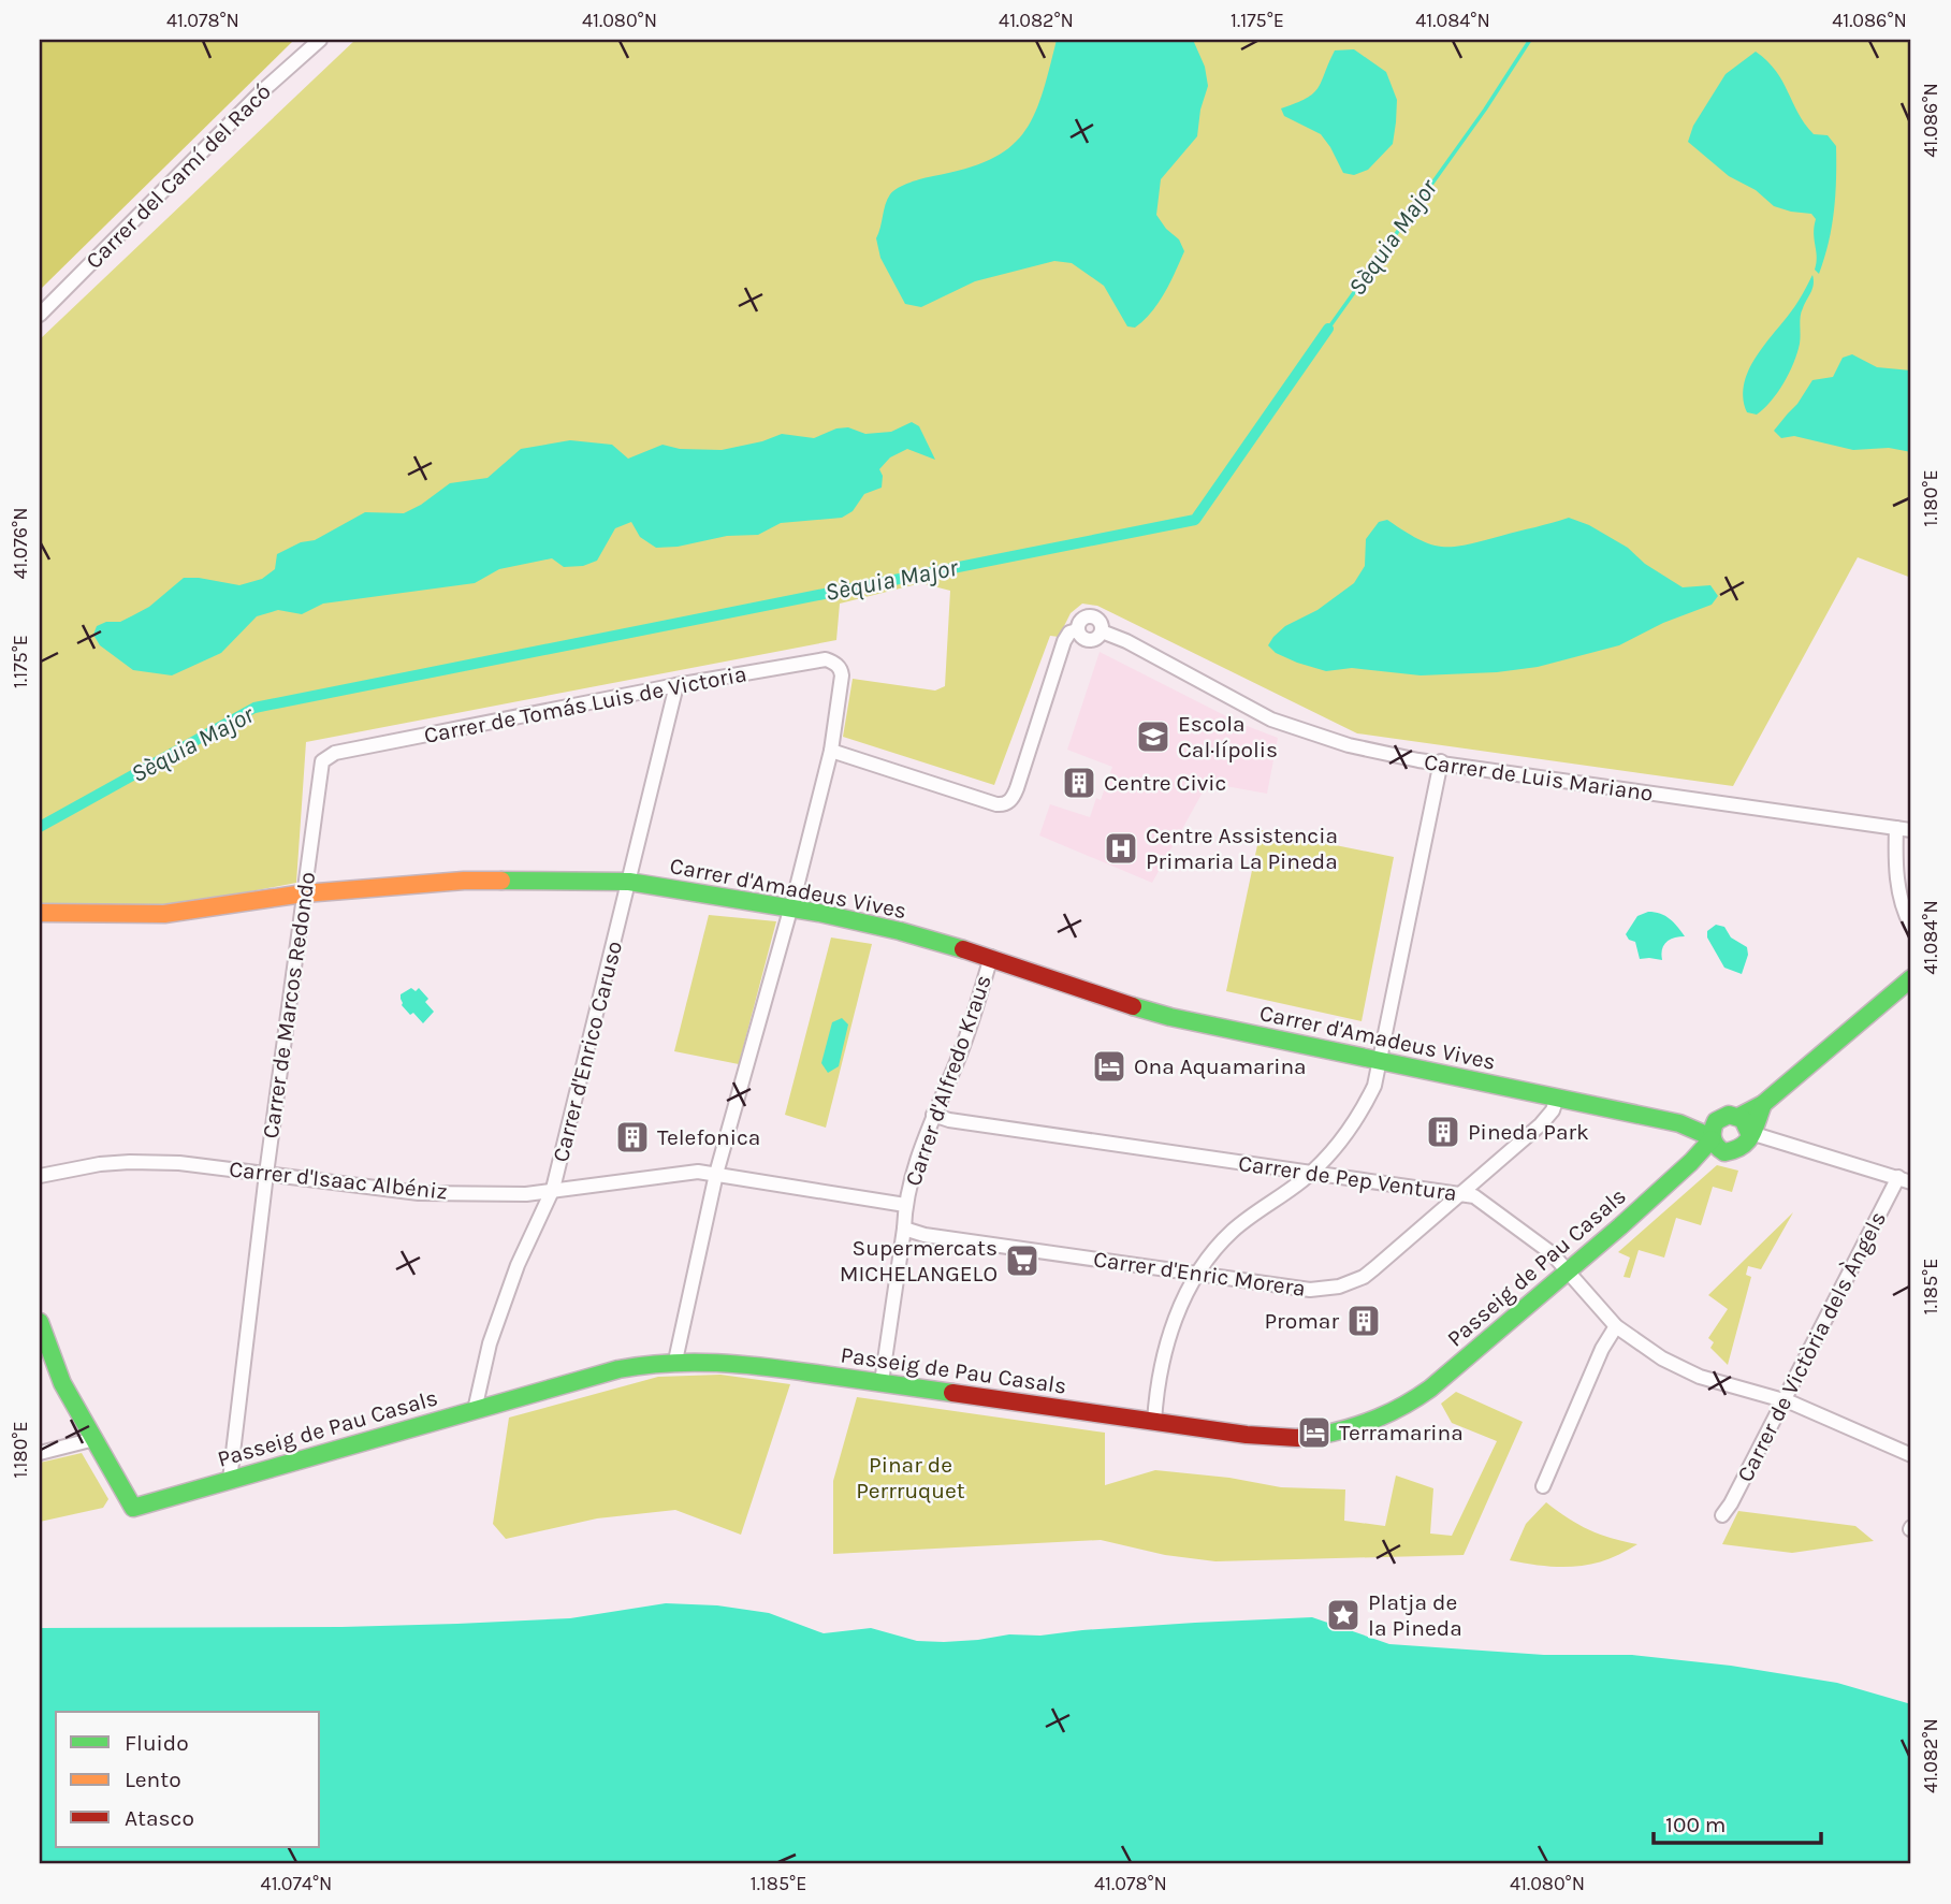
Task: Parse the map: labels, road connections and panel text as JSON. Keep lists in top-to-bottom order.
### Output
{
  "streets": {
    "street": [
      "Carrer del Camí del Racó",
      "Carrer de Tomás Luis de Victoria",
      "Carrer de Luis Mariano",
      "Carrer d'Amadeus Vives",
      "Carrer de Marcos Redondo",
      "Carrer d'Enrico Caruso",
      "Carrer d'Alfredo Kraus",
      "Carrer de Pep Ventura",
      "Carrer d'Isaac Albéniz",
      "Passeig de Pau Casals",
      "Carrer d'Enric Morera",
      "Carrer de Victòria dels Àngels"
    ]
  },
  "crossings": [
    ["Carrer de Tomás Luis de Victoria", "Carrer de Luis Mariano"],
    ["Carrer de Tomás Luis de Victoria", "Carrer de Marcos Redondo"],
    ["Carrer de Tomás Luis de Victoria", "Carrer d'Enrico Caruso"],
    ["Carrer d'Amadeus Vives", "Carrer de Marcos Redondo"],
    ["Carrer d'Amadeus Vives", "Carrer d'Enrico Caruso"],
    ["Carrer d'Amadeus Vives", "Carrer d'Alfredo Kraus"],
    ["Carrer d'Amadeus Vives", "Passeig de Pau Casals"],
    ["Carrer d'Amadeus Vives", "Carrer d'Enric Morera"],
    ["Carrer de Marcos Redondo", "Carrer d'Isaac Albéniz"],
    ["Carrer de Marcos Redondo", "Passeig de Pau Casals"],
    ["Carrer d'Enrico Caruso", "Carrer d'Isaac Albéniz"],
    ["Carrer d'Enrico Caruso", "Passeig de Pau Casals"],
    ["Carrer d'Alfredo Kraus", "Carrer de Pep Ventura"],
    ["Carrer d'Alfredo Kraus", "Carrer d'Isaac Albéniz"],
    ["Carrer d'Alfredo Kraus", "Passeig de Pau Casals"],
    ["Carrer d'Alfredo Kraus", "Carrer d'Enric Morera"],
    ["Carrer de Pep Ventura", "Passeig de Pau Casals"],
    ["Carrer de Pep Ventura", "Carrer d'Enric Morera"],
    ["Carrer de Pep Ventura", "Carrer de Victòria dels Àngels"]
  ],
  "water": ["Sèquia Major"],
  "parks": ["Pinar de Perrruquet"],
  "places": {
    "school or university": ["Escola Cal·lípolis"],
    "building": [
      "Centre Civic",
      "Pineda Park",
      "Telefonica",
      "Promar"
    ],
    "hospital": ["Centre Assistencia Primaria La Pineda"],
    "hotel": ["Ona Aquamarina", "Terramarina"],
    "supermarket": ["Supermercats MICHELANGELO"],
    "place": ["Platja de la Pineda"]
  },
  "legend": ["Fluido", "Lento", "Atasco"],
  "scale_bar": "100 m",
  "coordinates": [
    "41.078°N",
    "41.080°N",
    "41.082°N",
    "1.175°E",
    "41.084°N",
    "41.086°N",
    "1.180°E",
    "41.076°N",
    "1.185°E",
    "41.074°N"
  ]
}
